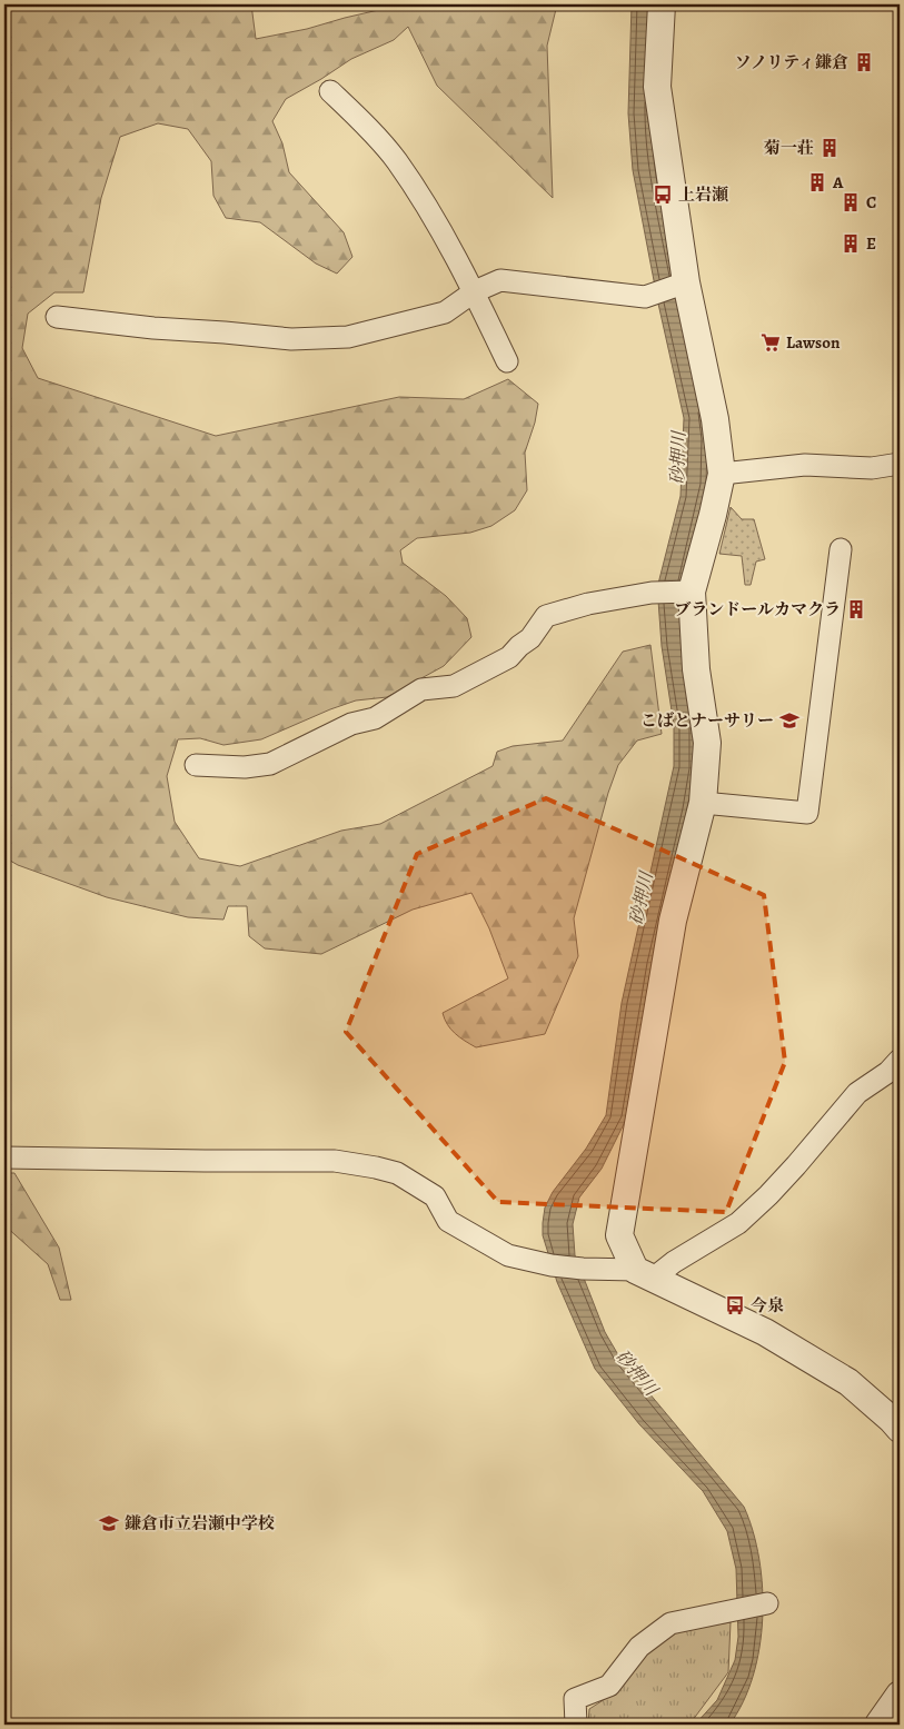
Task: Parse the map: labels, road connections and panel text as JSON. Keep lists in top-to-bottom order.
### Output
{
  "water": ["砂押川"],
  "places": {
    "building": [
      "ソノリティ鎌倉",
      "菊一荘",
      "A",
      "C",
      "E",
      "ブランドールカマクラ"
    ],
    "bus stop": ["上岩瀬", "今泉"],
    "supermarket": ["Lawson"],
    "school or university": ["こばとナーサリー", "鎌倉市立岩瀬中学校"]
  }
}
